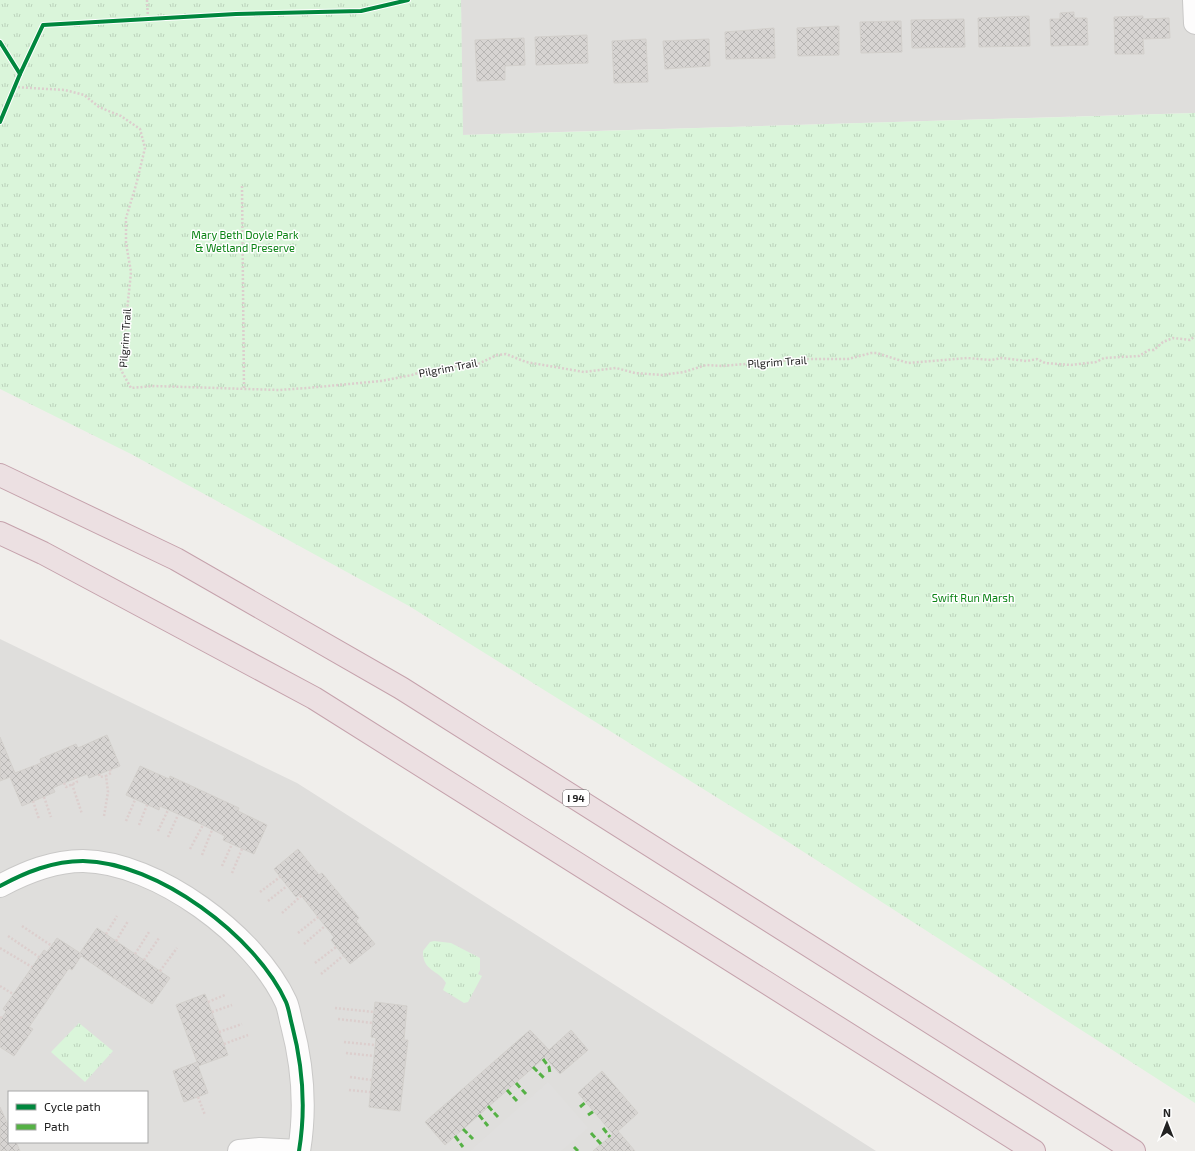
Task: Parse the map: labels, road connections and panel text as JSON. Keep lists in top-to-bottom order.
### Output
{
  "streets": {
    "highway": ["I 94"],
    "path": ["Pilgrim Trail"]
  },
  "parks": ["Mary Beth Doyle Park & Wetland Preserve", "Swift Run Marsh"],
  "legend": ["Cycle path", "Path"],
  "north": "top"
}
